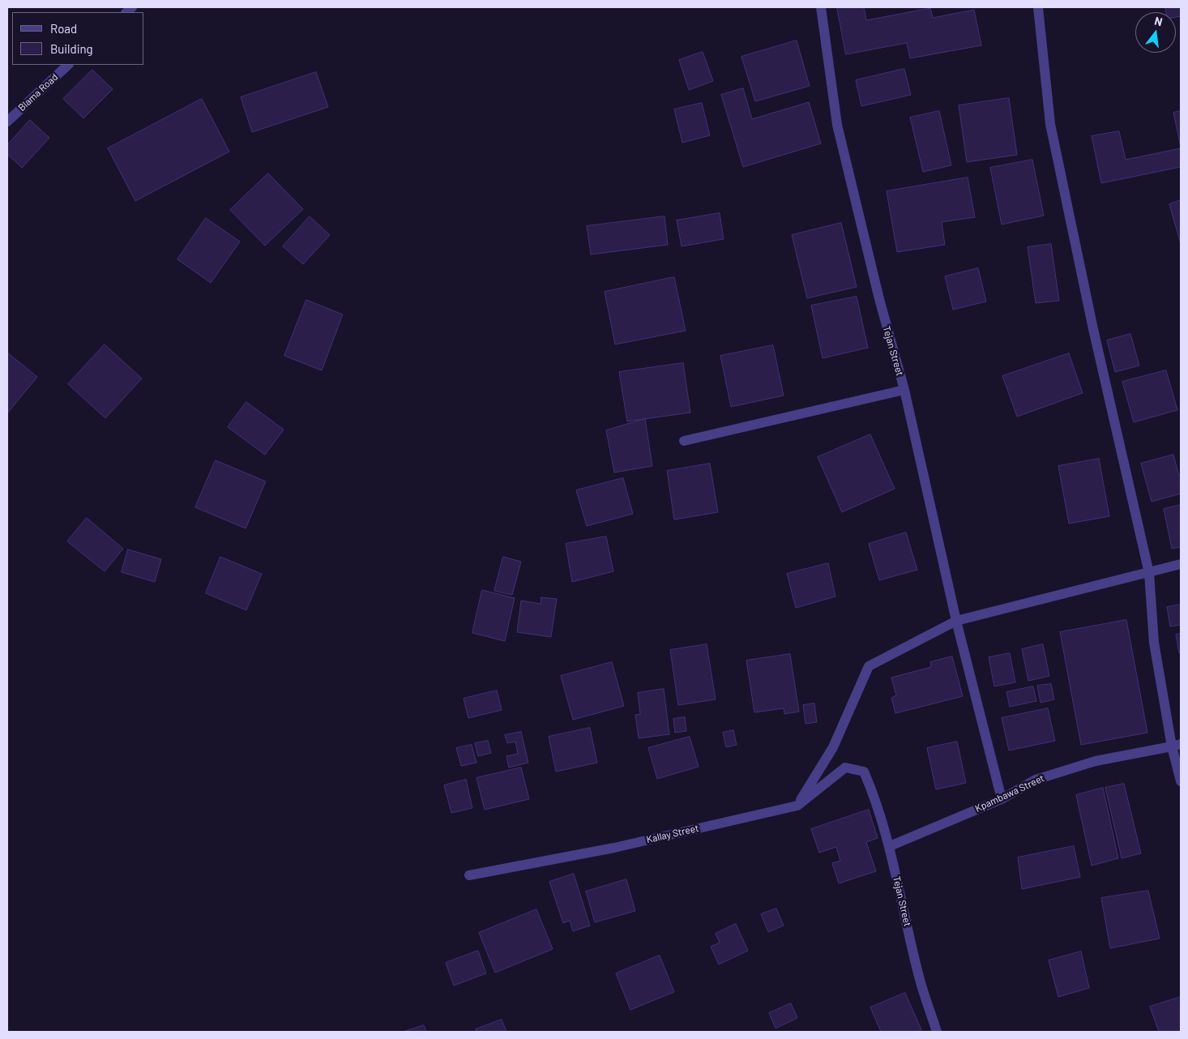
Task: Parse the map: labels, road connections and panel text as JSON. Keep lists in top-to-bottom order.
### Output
{
  "streets": {
    "street": [
      "Blama Road",
      "Tejan Street",
      "Kpambawa Street",
      "Kallay Street"
    ]
  },
  "crossings": [
    ["Tejan Street", "Kpambawa Street"],
    ["Tejan Street", "Kallay Street"]
  ],
  "legend": ["Road", "Building"],
  "north": "top"
}
